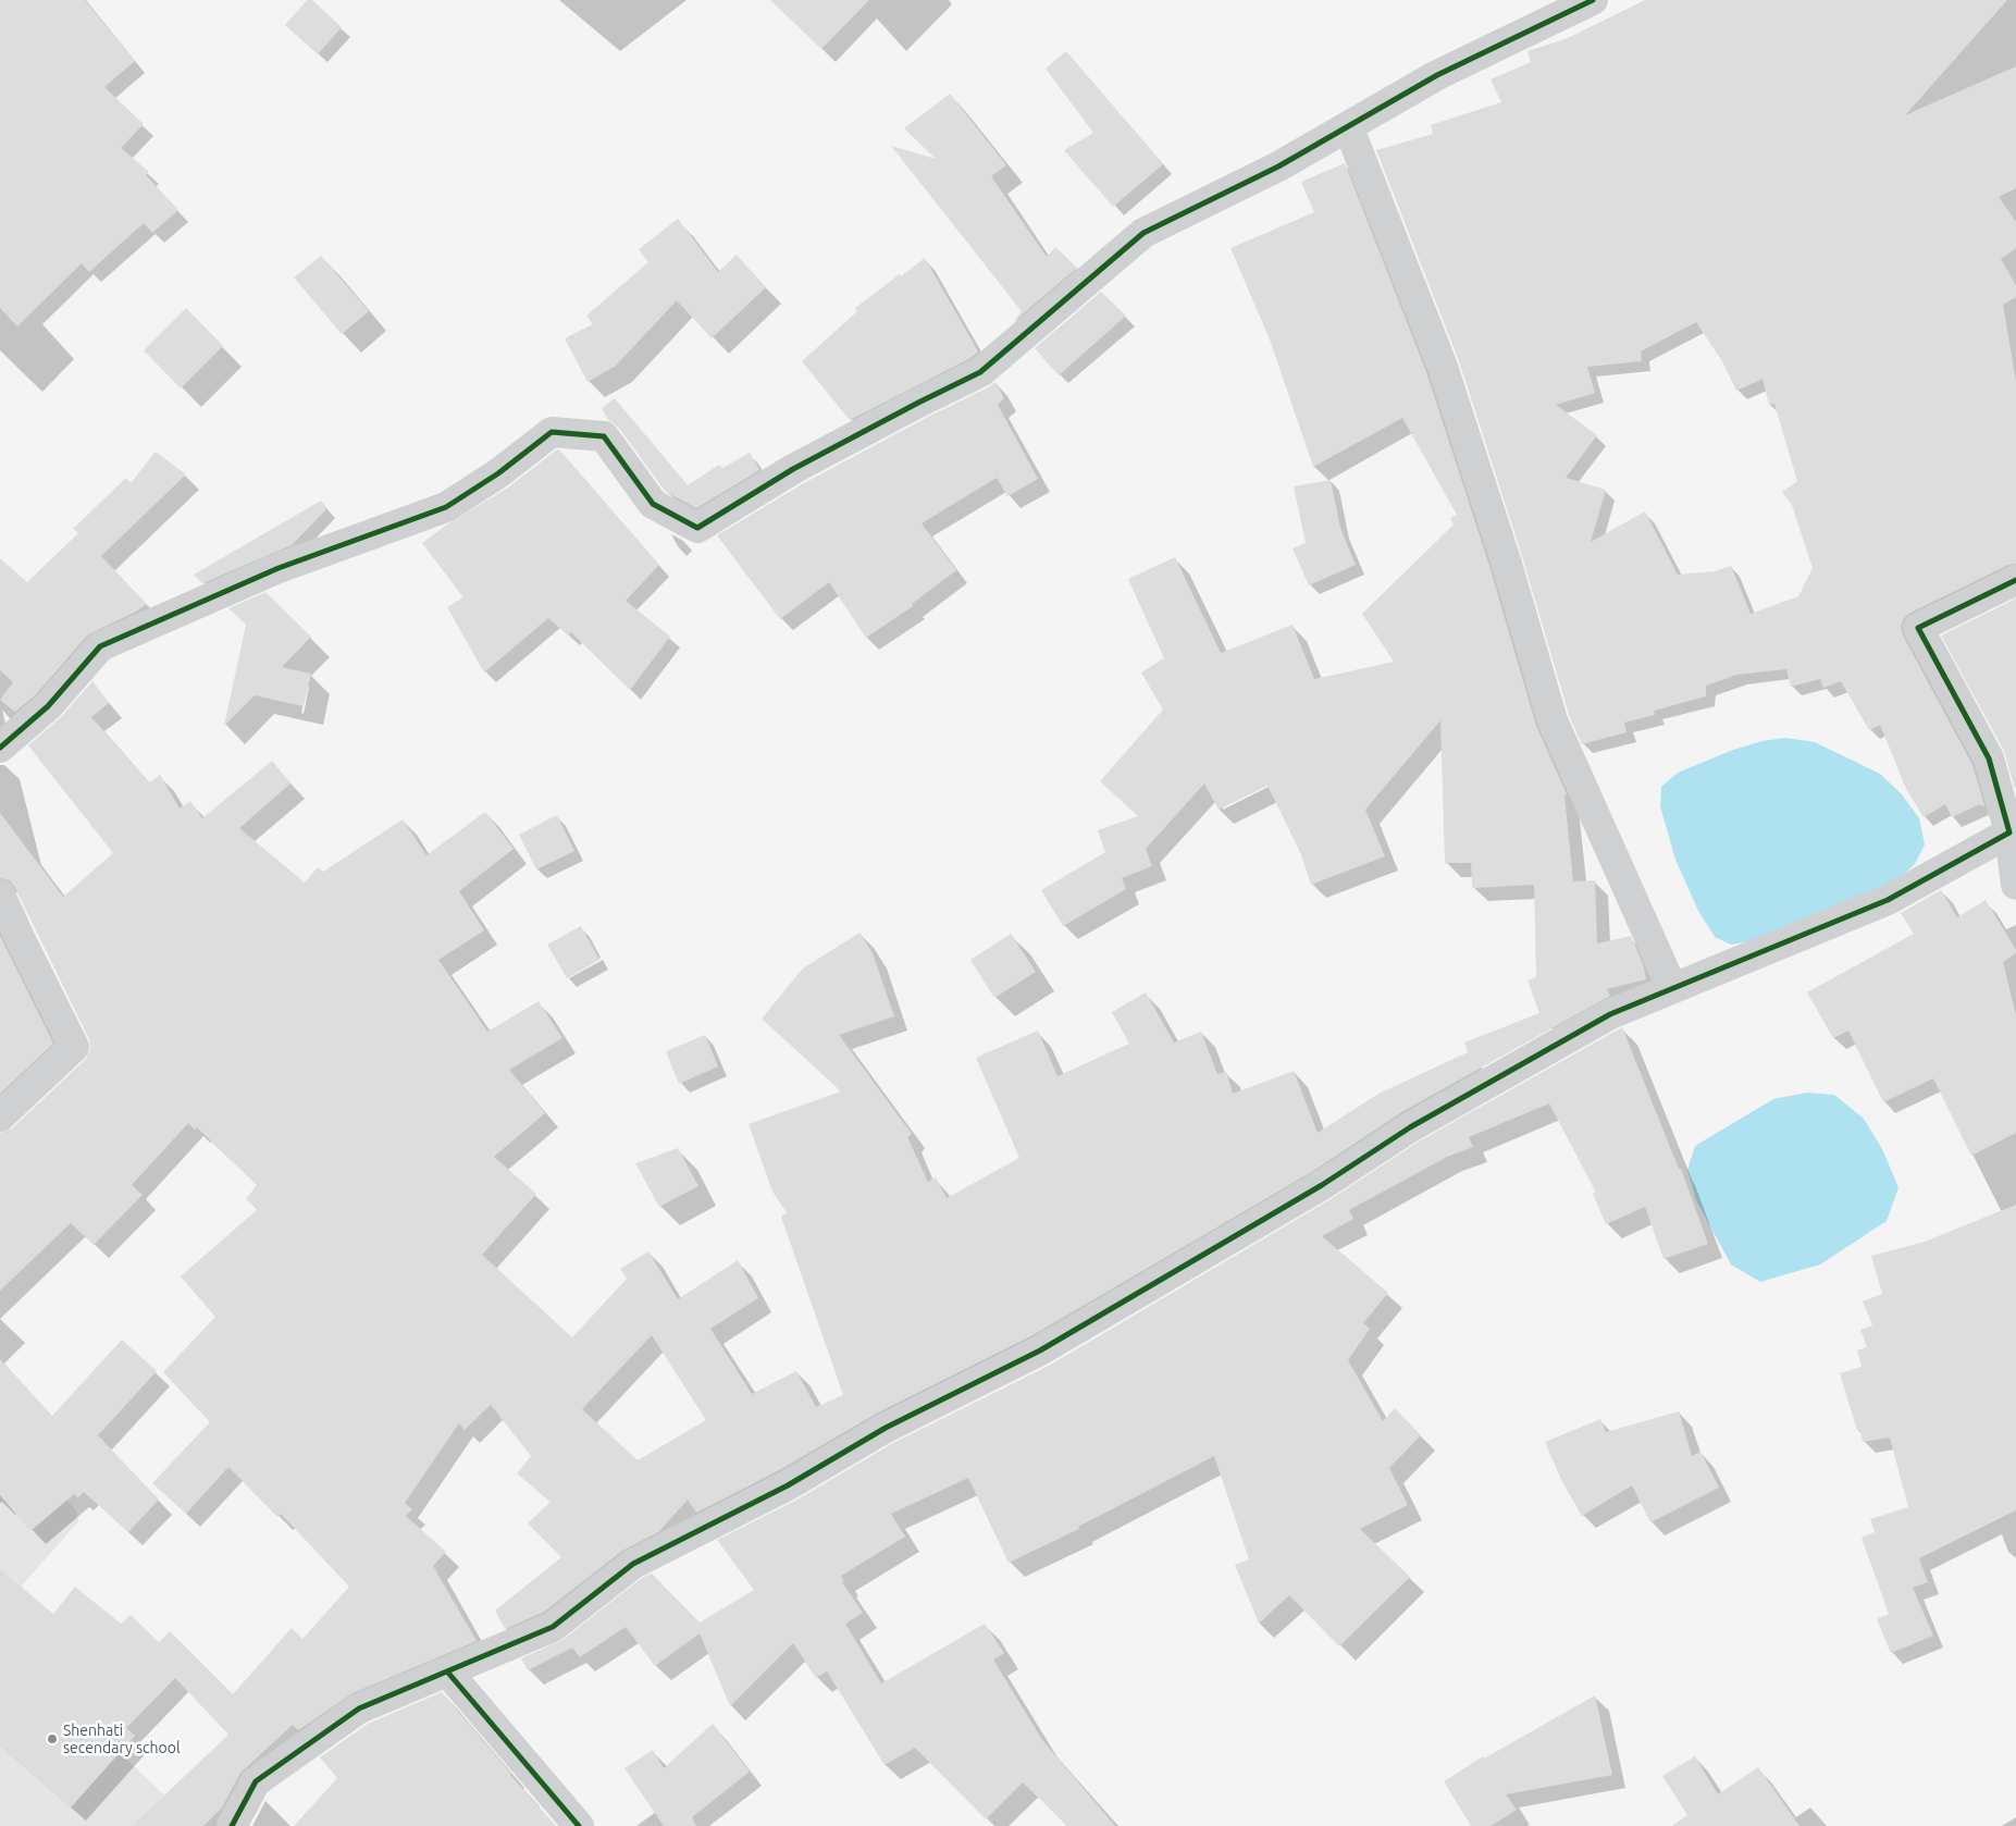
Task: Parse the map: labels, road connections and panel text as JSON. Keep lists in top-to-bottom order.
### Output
{
  "places": ["Shenhati secendary school"]
}
